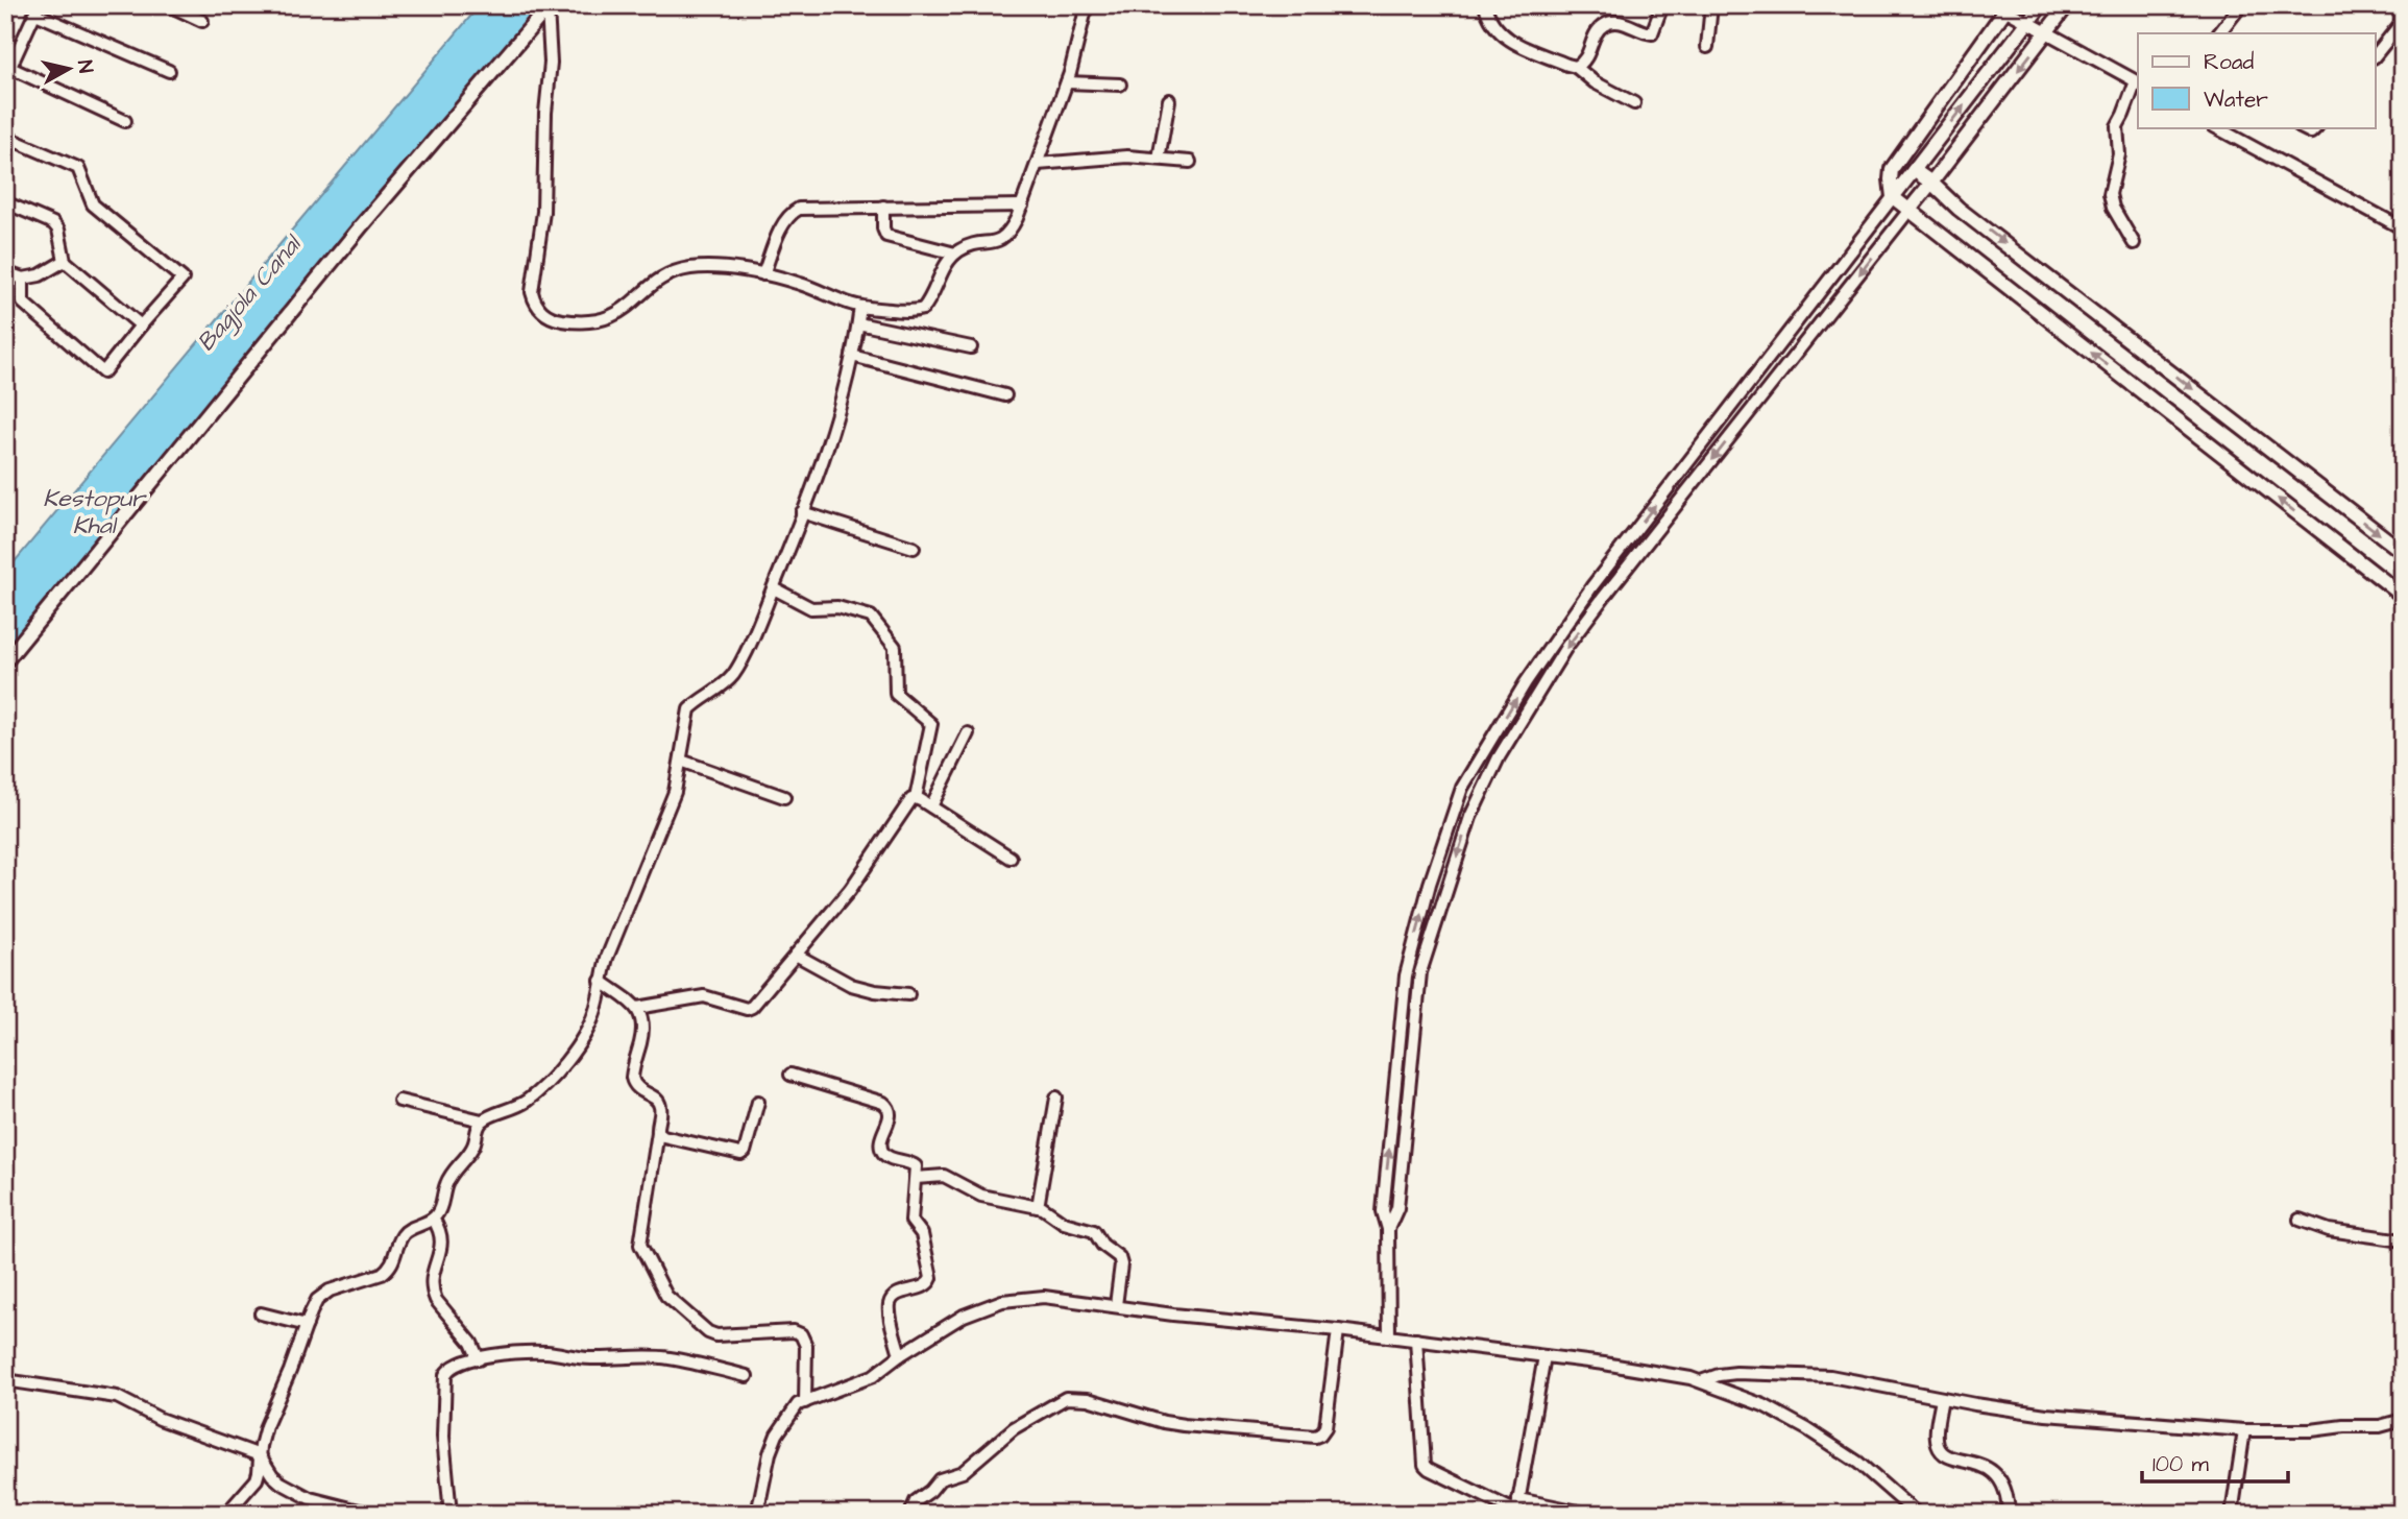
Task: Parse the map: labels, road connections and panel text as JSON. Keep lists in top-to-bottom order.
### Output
{
  "water": ["Bagjola Canal", "Kestopur Khal"],
  "legend": ["Road", "Water"],
  "scale_bar": "100 m",
  "north": "right"
}
